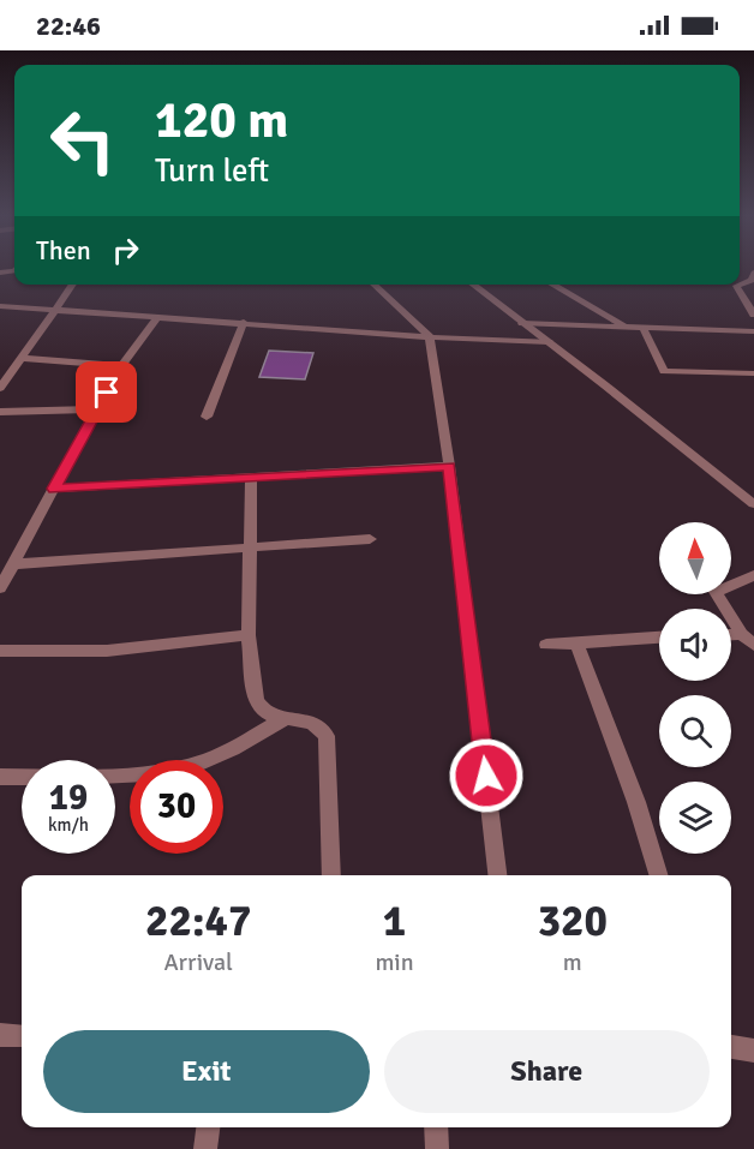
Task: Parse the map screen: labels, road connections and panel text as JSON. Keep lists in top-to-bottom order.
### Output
{
  "north": "top",
  "page": {
    "status": "22:46",
    "turn": ["120 m", "Turn left"],
    "then": "Then",
    "speed": "19 km/h",
    "limit": "30",
    "eta": [
      "22:47",
      "Arrival",
      "1",
      "min",
      "320",
      "m"
    ],
    "buttons": ["Exit", "Share"]
  }
}
